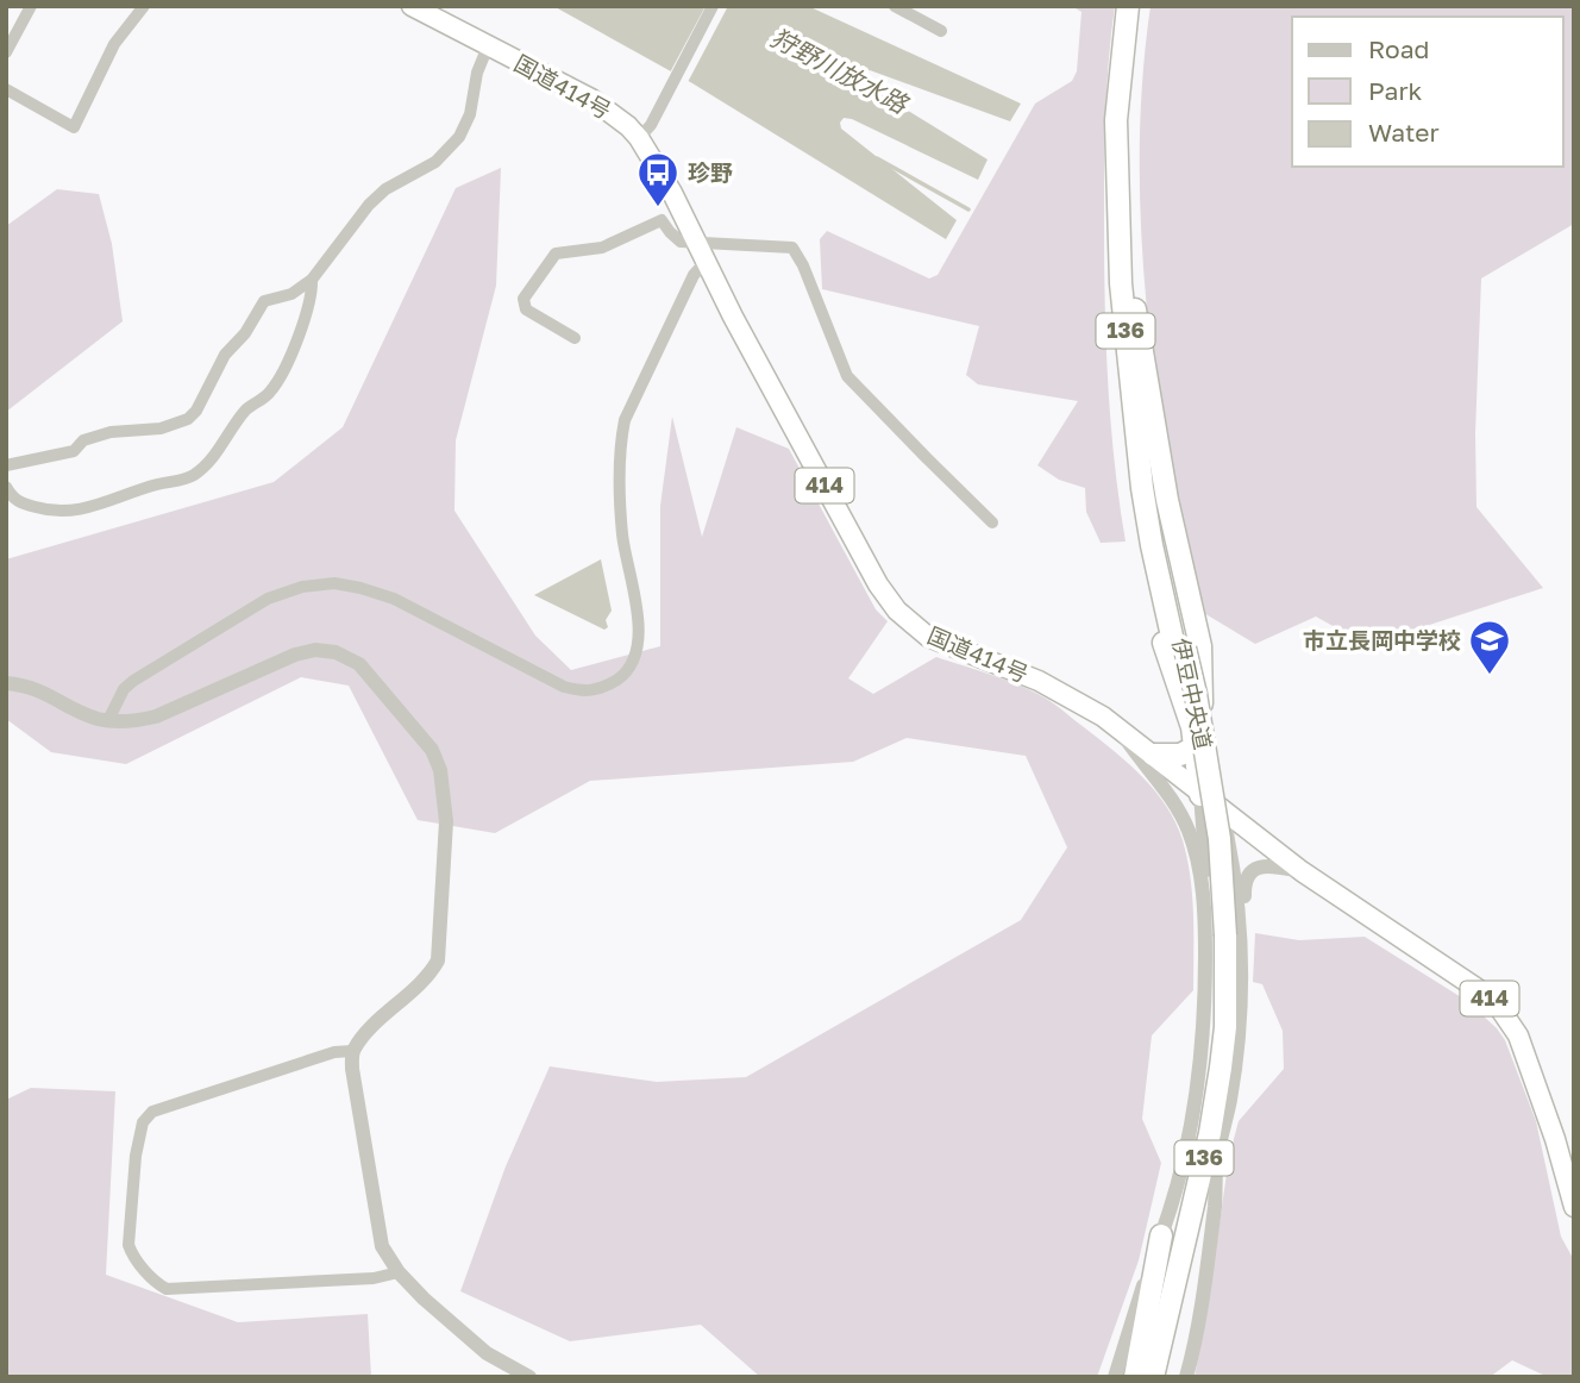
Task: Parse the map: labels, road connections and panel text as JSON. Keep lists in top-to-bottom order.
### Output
{
  "streets": {
    "highway": [
      "国道414号",
      "136",
      "414",
      "伊豆中央道"
    ]
  },
  "water": ["狩野川放水路"],
  "places": {
    "bus stop": ["珍野"],
    "school or university": ["市立長岡中学校"]
  },
  "legend": ["Road", "Park", "Water"]
}
